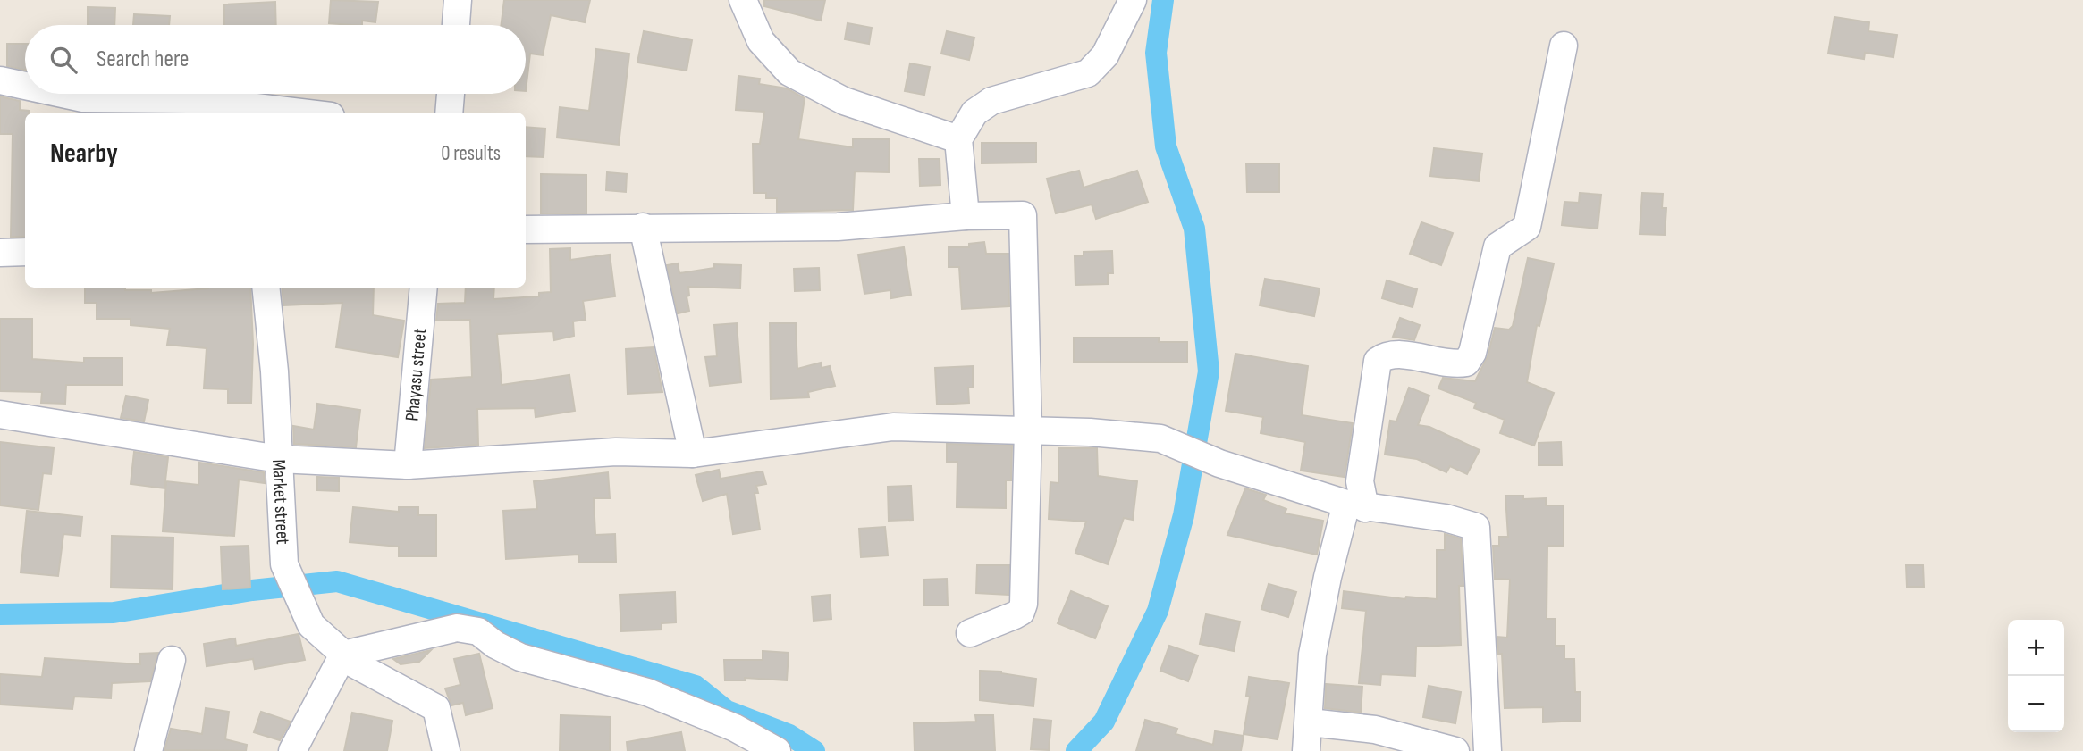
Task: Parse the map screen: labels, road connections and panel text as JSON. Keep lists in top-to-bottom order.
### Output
{
  "streets": {
    "street": ["Phayasu street", "Market street"]
  },
  "page": {
    "search": "Search here",
    "heading": ["Nearby", "0 results"],
    "map_buttons": ["+", "−"]
  }
}
